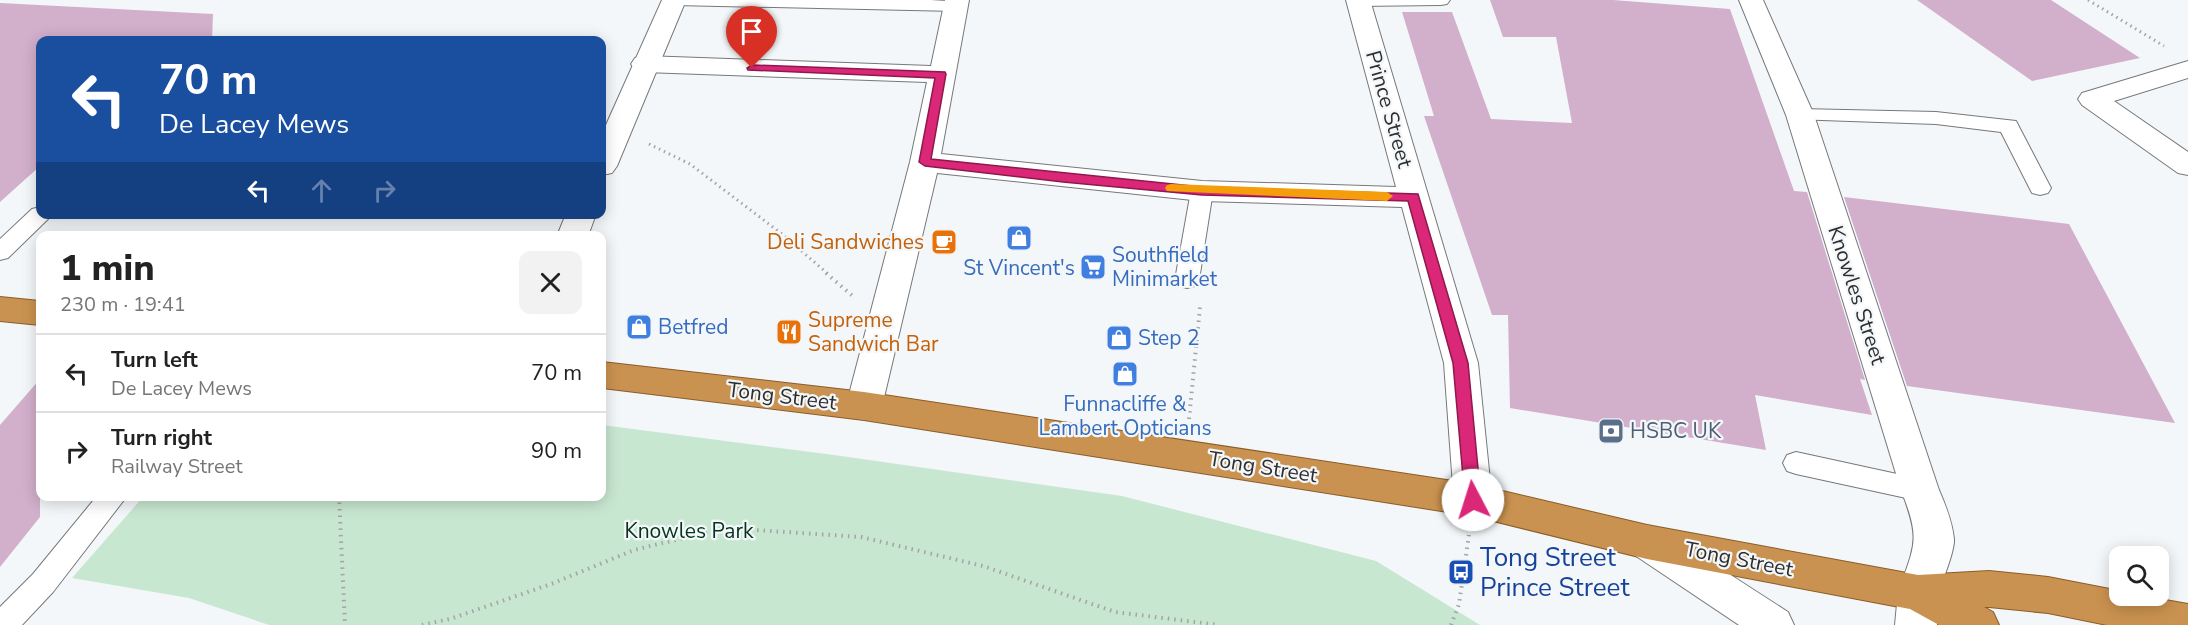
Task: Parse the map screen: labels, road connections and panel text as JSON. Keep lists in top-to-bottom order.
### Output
{
  "streets": {
    "highway": ["Tong Street"],
    "street": ["Prince Street", "Knowles Street"]
  },
  "crossings": [
    ["Prince Street", "Tong Street"],
    ["Knowles Street", "Tong Street"]
  ],
  "parks": ["Knowles Park"],
  "places": {
    "shop": [
      "St Vincent's",
      "Betfred",
      "Step 2",
      "Funnacliffe & Lambert Opticians"
    ],
    "cafe": ["Deli Sandwiches"],
    "supermarket": ["Southfield Minimarket"],
    "restaurant": ["Supreme Sandwich Bar"],
    "bank": ["HSBC UK"],
    "bus stop": ["Tong Street Prince Street"]
  },
  "page": {
    "turn": ["70 m", "De Lacey Mews"],
    "heading": ["1 min", "230 m · 19:41"],
    "list": [
      {
        "name": "Turn left",
        "note": "De Lacey Mews",
        "value": "70 m"
      },
      {
        "name": "Turn right",
        "note": "Railway Street",
        "value": "90 m"
      }
    ]
  }
}
